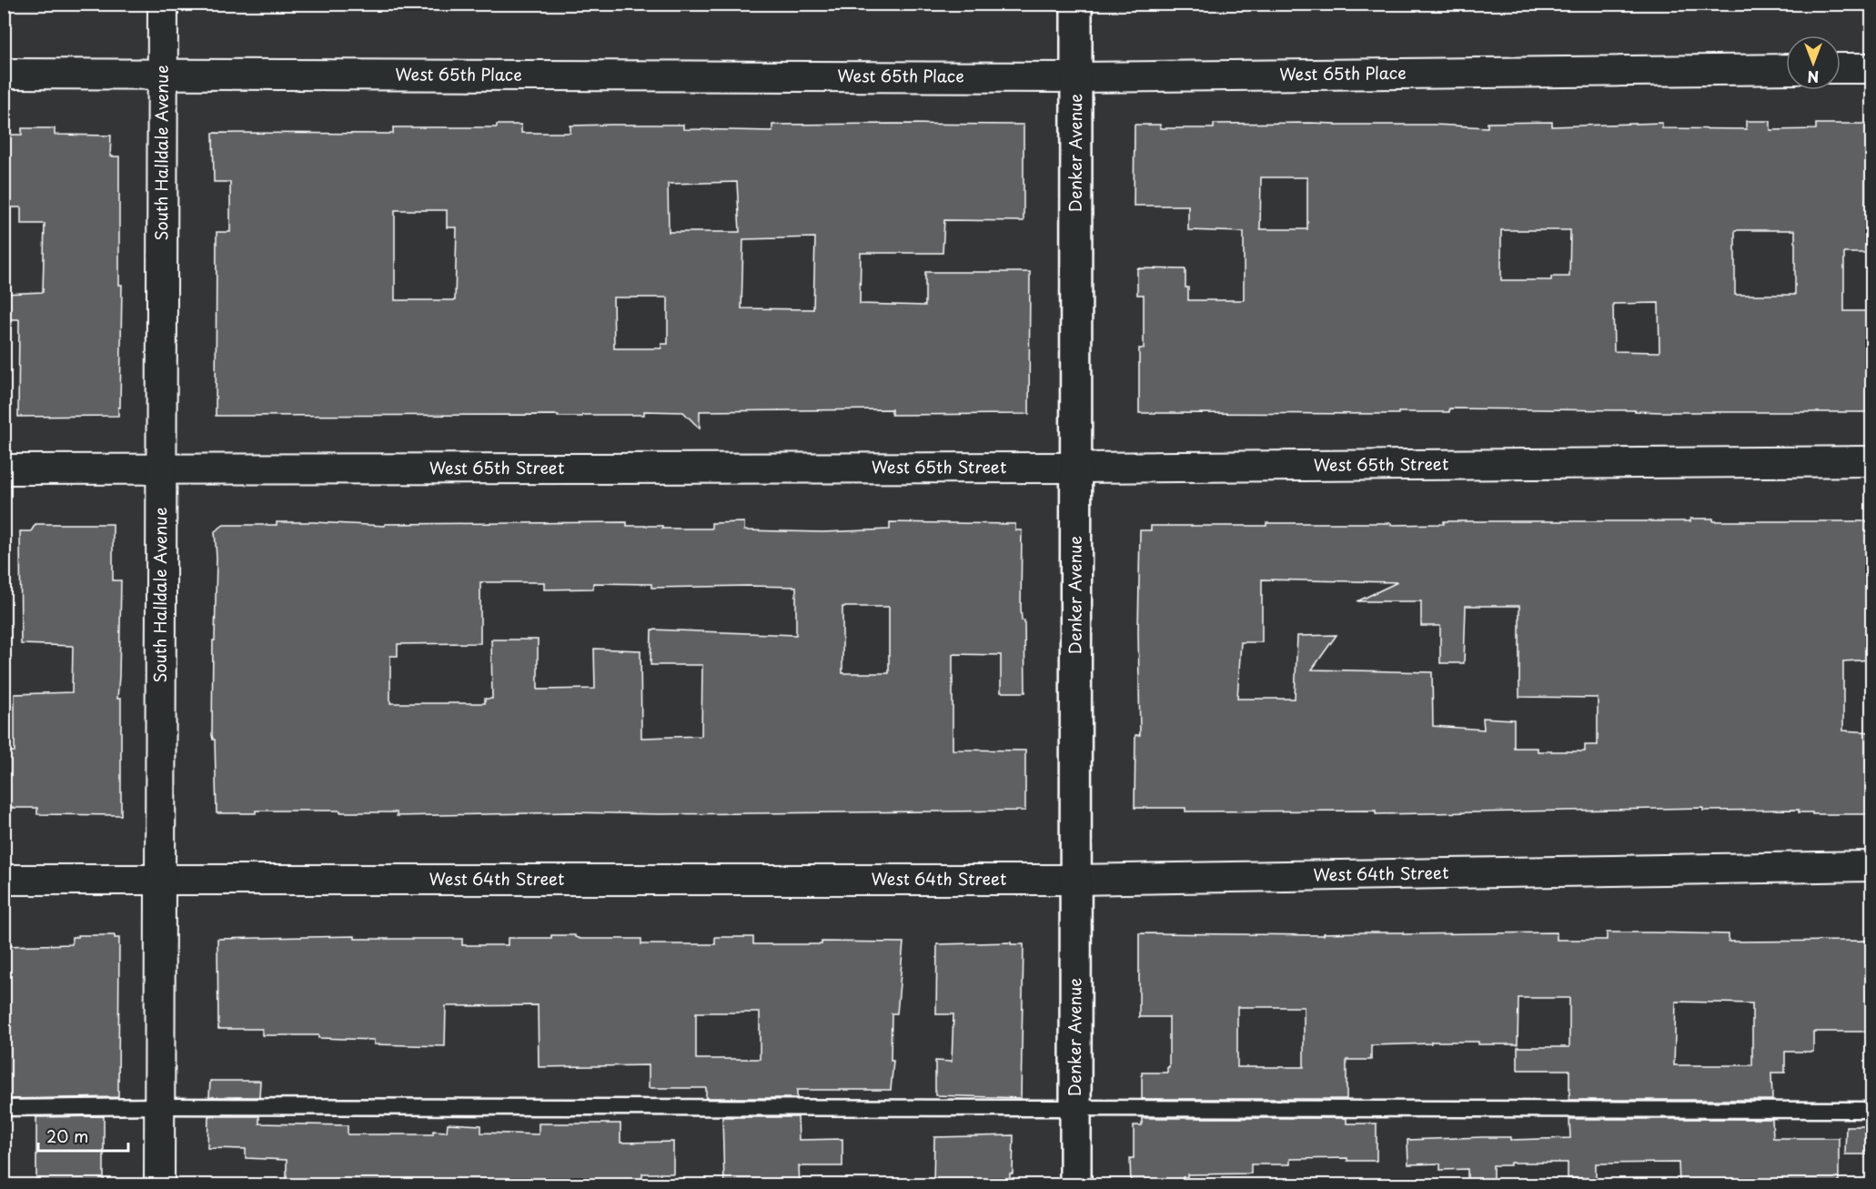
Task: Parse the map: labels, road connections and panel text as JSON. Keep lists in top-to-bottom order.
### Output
{
  "streets": {
    "street": [
      "West 65th Place",
      "South Halldale Avenue",
      "Denker Avenue",
      "West 65th Street",
      "West 64th Street"
    ]
  },
  "crossings": [
    ["West 65th Place", "South Halldale Avenue"],
    ["West 65th Place", "Denker Avenue"],
    ["South Halldale Avenue", "West 65th Street"],
    ["South Halldale Avenue", "West 64th Street"],
    ["Denker Avenue", "West 65th Street"],
    ["Denker Avenue", "West 64th Street"]
  ],
  "scale_bar": "20 m",
  "north": "bottom"
}
